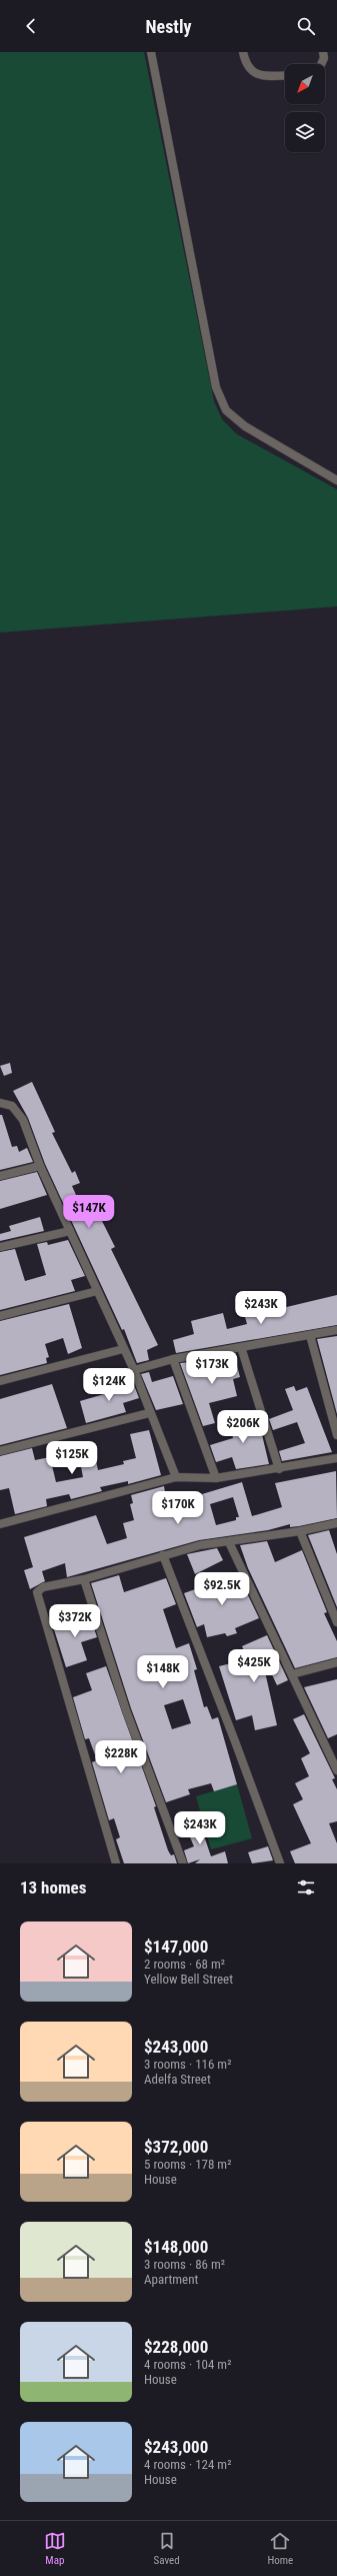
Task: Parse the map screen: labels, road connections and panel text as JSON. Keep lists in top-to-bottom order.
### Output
{
  "north": "bottom left",
  "page": {
    "header": "Nestly",
    "price": [
      "$147K",
      "$243K",
      "$173K",
      "$124K",
      "$206K",
      "$125K",
      "$170K",
      "$92.5K",
      "$372K",
      "$425K",
      "$148K",
      "$228K",
      "$243K"
    ],
    "heading": "13 homes",
    "list": [
      {
        "name": "$147,000",
        "note": "2 rooms · 68 m² · Yellow Bell Street"
      },
      {
        "name": "$243,000",
        "note": "3 rooms · 116 m² · Adelfa Street"
      },
      {
        "name": "$372,000",
        "note": "5 rooms · 178 m² · House"
      },
      {
        "name": "$148,000",
        "note": "3 rooms · 86 m² · Apartment"
      },
      {
        "name": "$228,000",
        "note": "4 rooms · 104 m² · House"
      },
      {
        "name": "$243,000",
        "note": "4 rooms · 124 m² · House"
      }
    ],
    "tabs": ["Map", "Saved", "Home"]
  }
}
